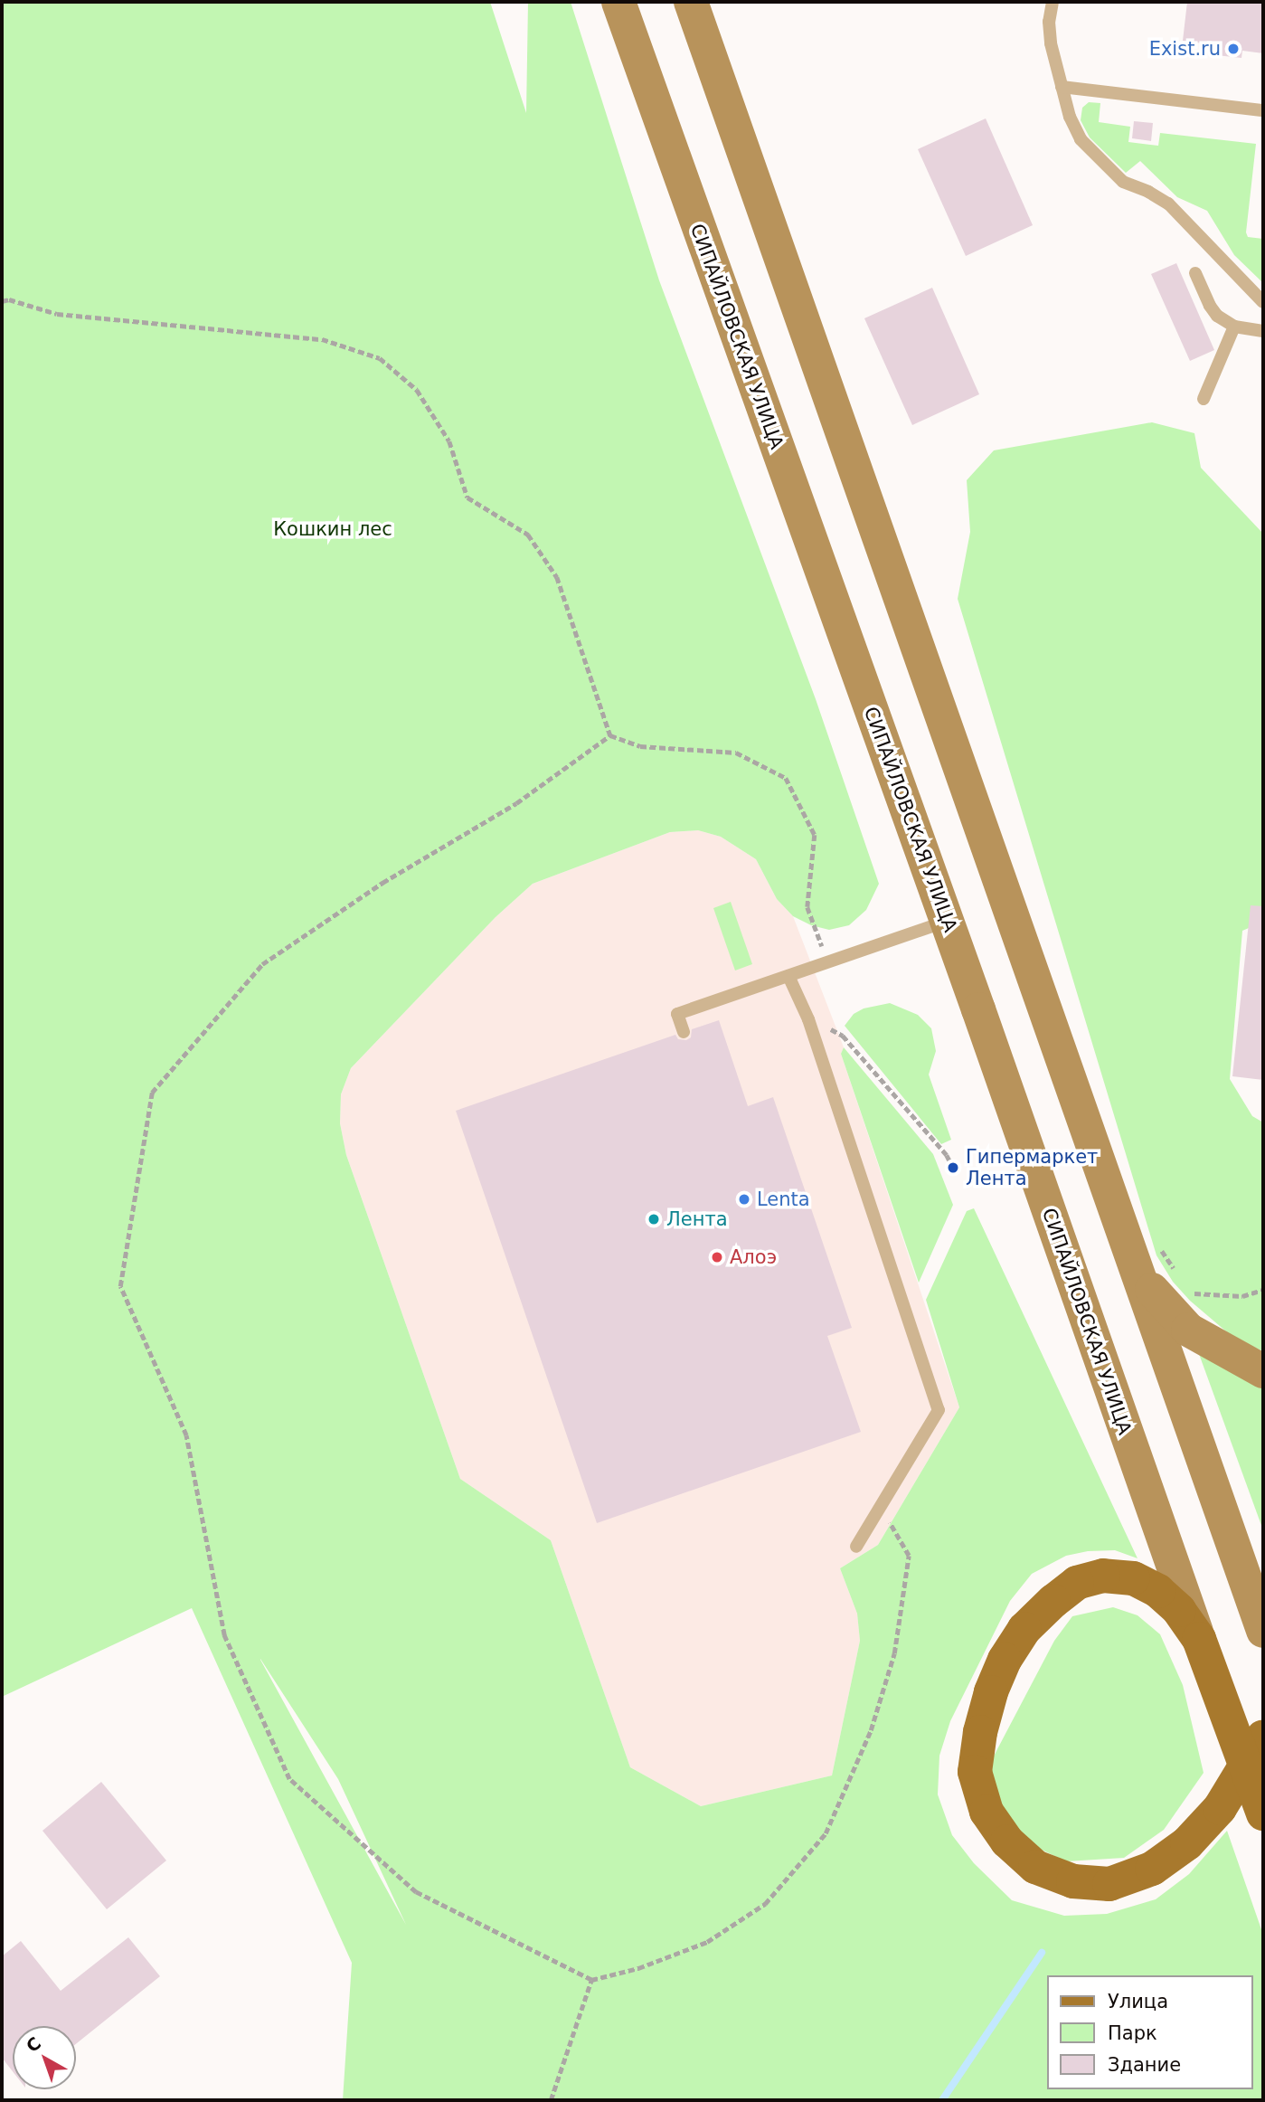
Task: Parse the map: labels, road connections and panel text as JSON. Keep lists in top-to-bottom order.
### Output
{
  "streets": {
    "main road": ["СИПАЙЛОВСКАЯ УЛИЦА"]
  },
  "parks": ["Кошкин лес"],
  "places": [
    "Exist.ru",
    "Гипермаркет Лента",
    "Lenta",
    "Лента",
    "Алоэ"
  ],
  "legend": ["Улица", "Парк", "Здание"],
  "north": "top left"
}
